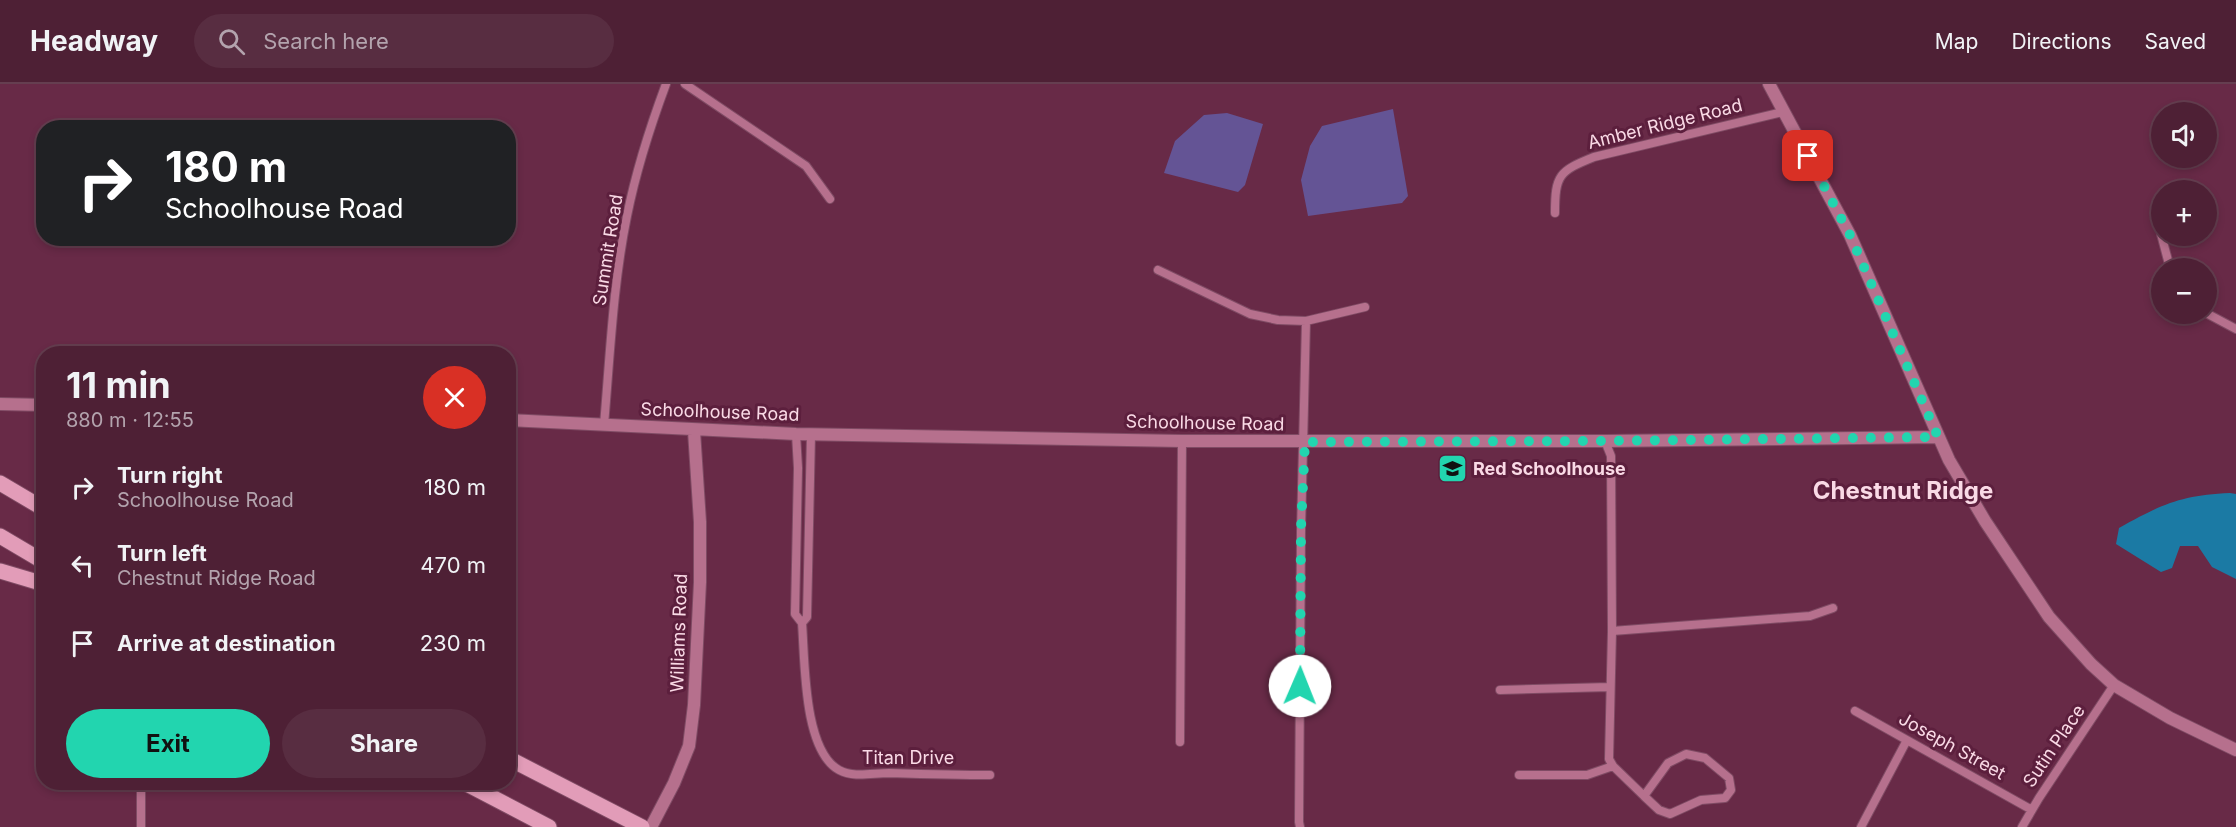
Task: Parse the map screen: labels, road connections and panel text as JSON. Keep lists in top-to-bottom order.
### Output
{
  "streets": {
    "street": [
      "Amber Ridge Road",
      "Summit Road",
      "Schoolhouse Road",
      "Williams Road",
      "Joseph Street",
      "Sutin Place",
      "Titan Drive"
    ]
  },
  "crossings": [
    ["Summit Road", "Schoolhouse Road"],
    ["Schoolhouse Road", "Williams Road"],
    ["Schoolhouse Road", "Titan Drive"],
    ["Joseph Street", "Sutin Place"]
  ],
  "districts": ["Chestnut Ridge"],
  "places": {
    "school or university": ["Red Schoolhouse"]
  },
  "page": {
    "header": "Headway",
    "search": "Search here",
    "nav": ["Map", "Directions", "Saved"],
    "map_buttons": ["+", "−"],
    "turn": ["180 m", "Schoolhouse Road"],
    "heading": ["11 min", "880 m · 12:55"],
    "list": [
      {
        "name": "Turn right",
        "note": "Schoolhouse Road",
        "value": "180 m"
      },
      {
        "name": "Turn left",
        "note": "Chestnut Ridge Road",
        "value": "470 m"
      },
      {
        "name": "Arrive at destination",
        "value": "230 m"
      }
    ],
    "buttons": ["Exit", "Share"]
  }
}
